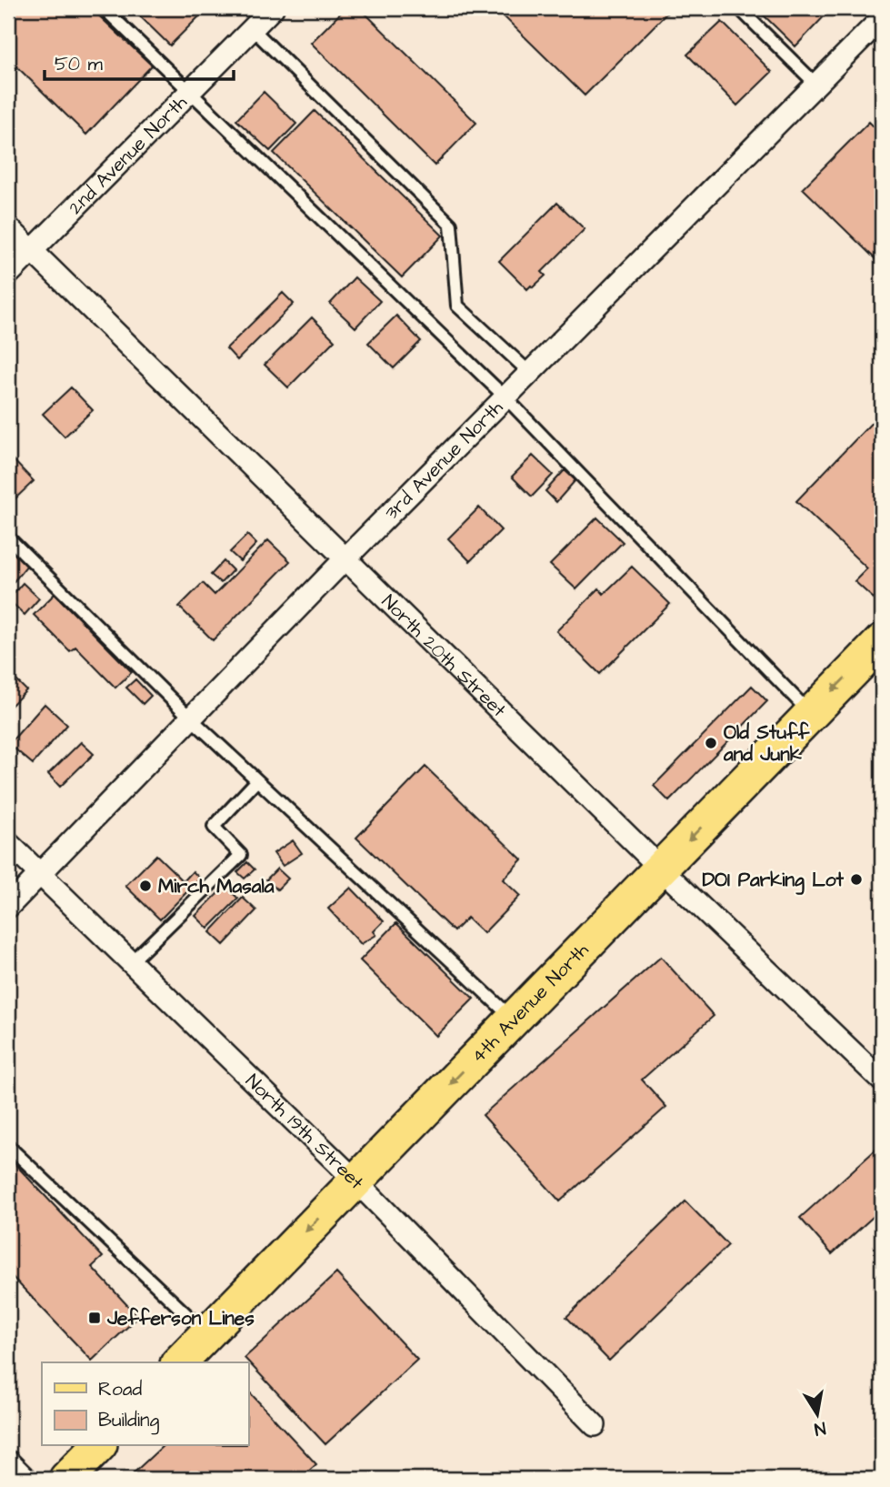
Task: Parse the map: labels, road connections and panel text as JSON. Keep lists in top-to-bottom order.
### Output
{
  "streets": {
    "main road": ["4th Avenue North"],
    "street": [
      "2nd Avenue North",
      "3rd Avenue North",
      "North 20th Street",
      "North 19th Street"
    ]
  },
  "crossings": [
    ["2nd Avenue North", "North 20th Street"],
    ["3rd Avenue North", "North 20th Street"],
    ["3rd Avenue North", "North 19th Street"],
    ["North 20th Street", "4th Avenue North"],
    ["4th Avenue North", "North 19th Street"]
  ],
  "one_way": ["4th Avenue North"],
  "places": {
    "other": ["Old Stuff and Junk", "DOI Parking Lot", "Mirch Masala"],
    "transit": ["Jefferson Lines"]
  },
  "legend": ["Road", "Building"],
  "scale_bar": "50 m",
  "north": "bottom"
}
